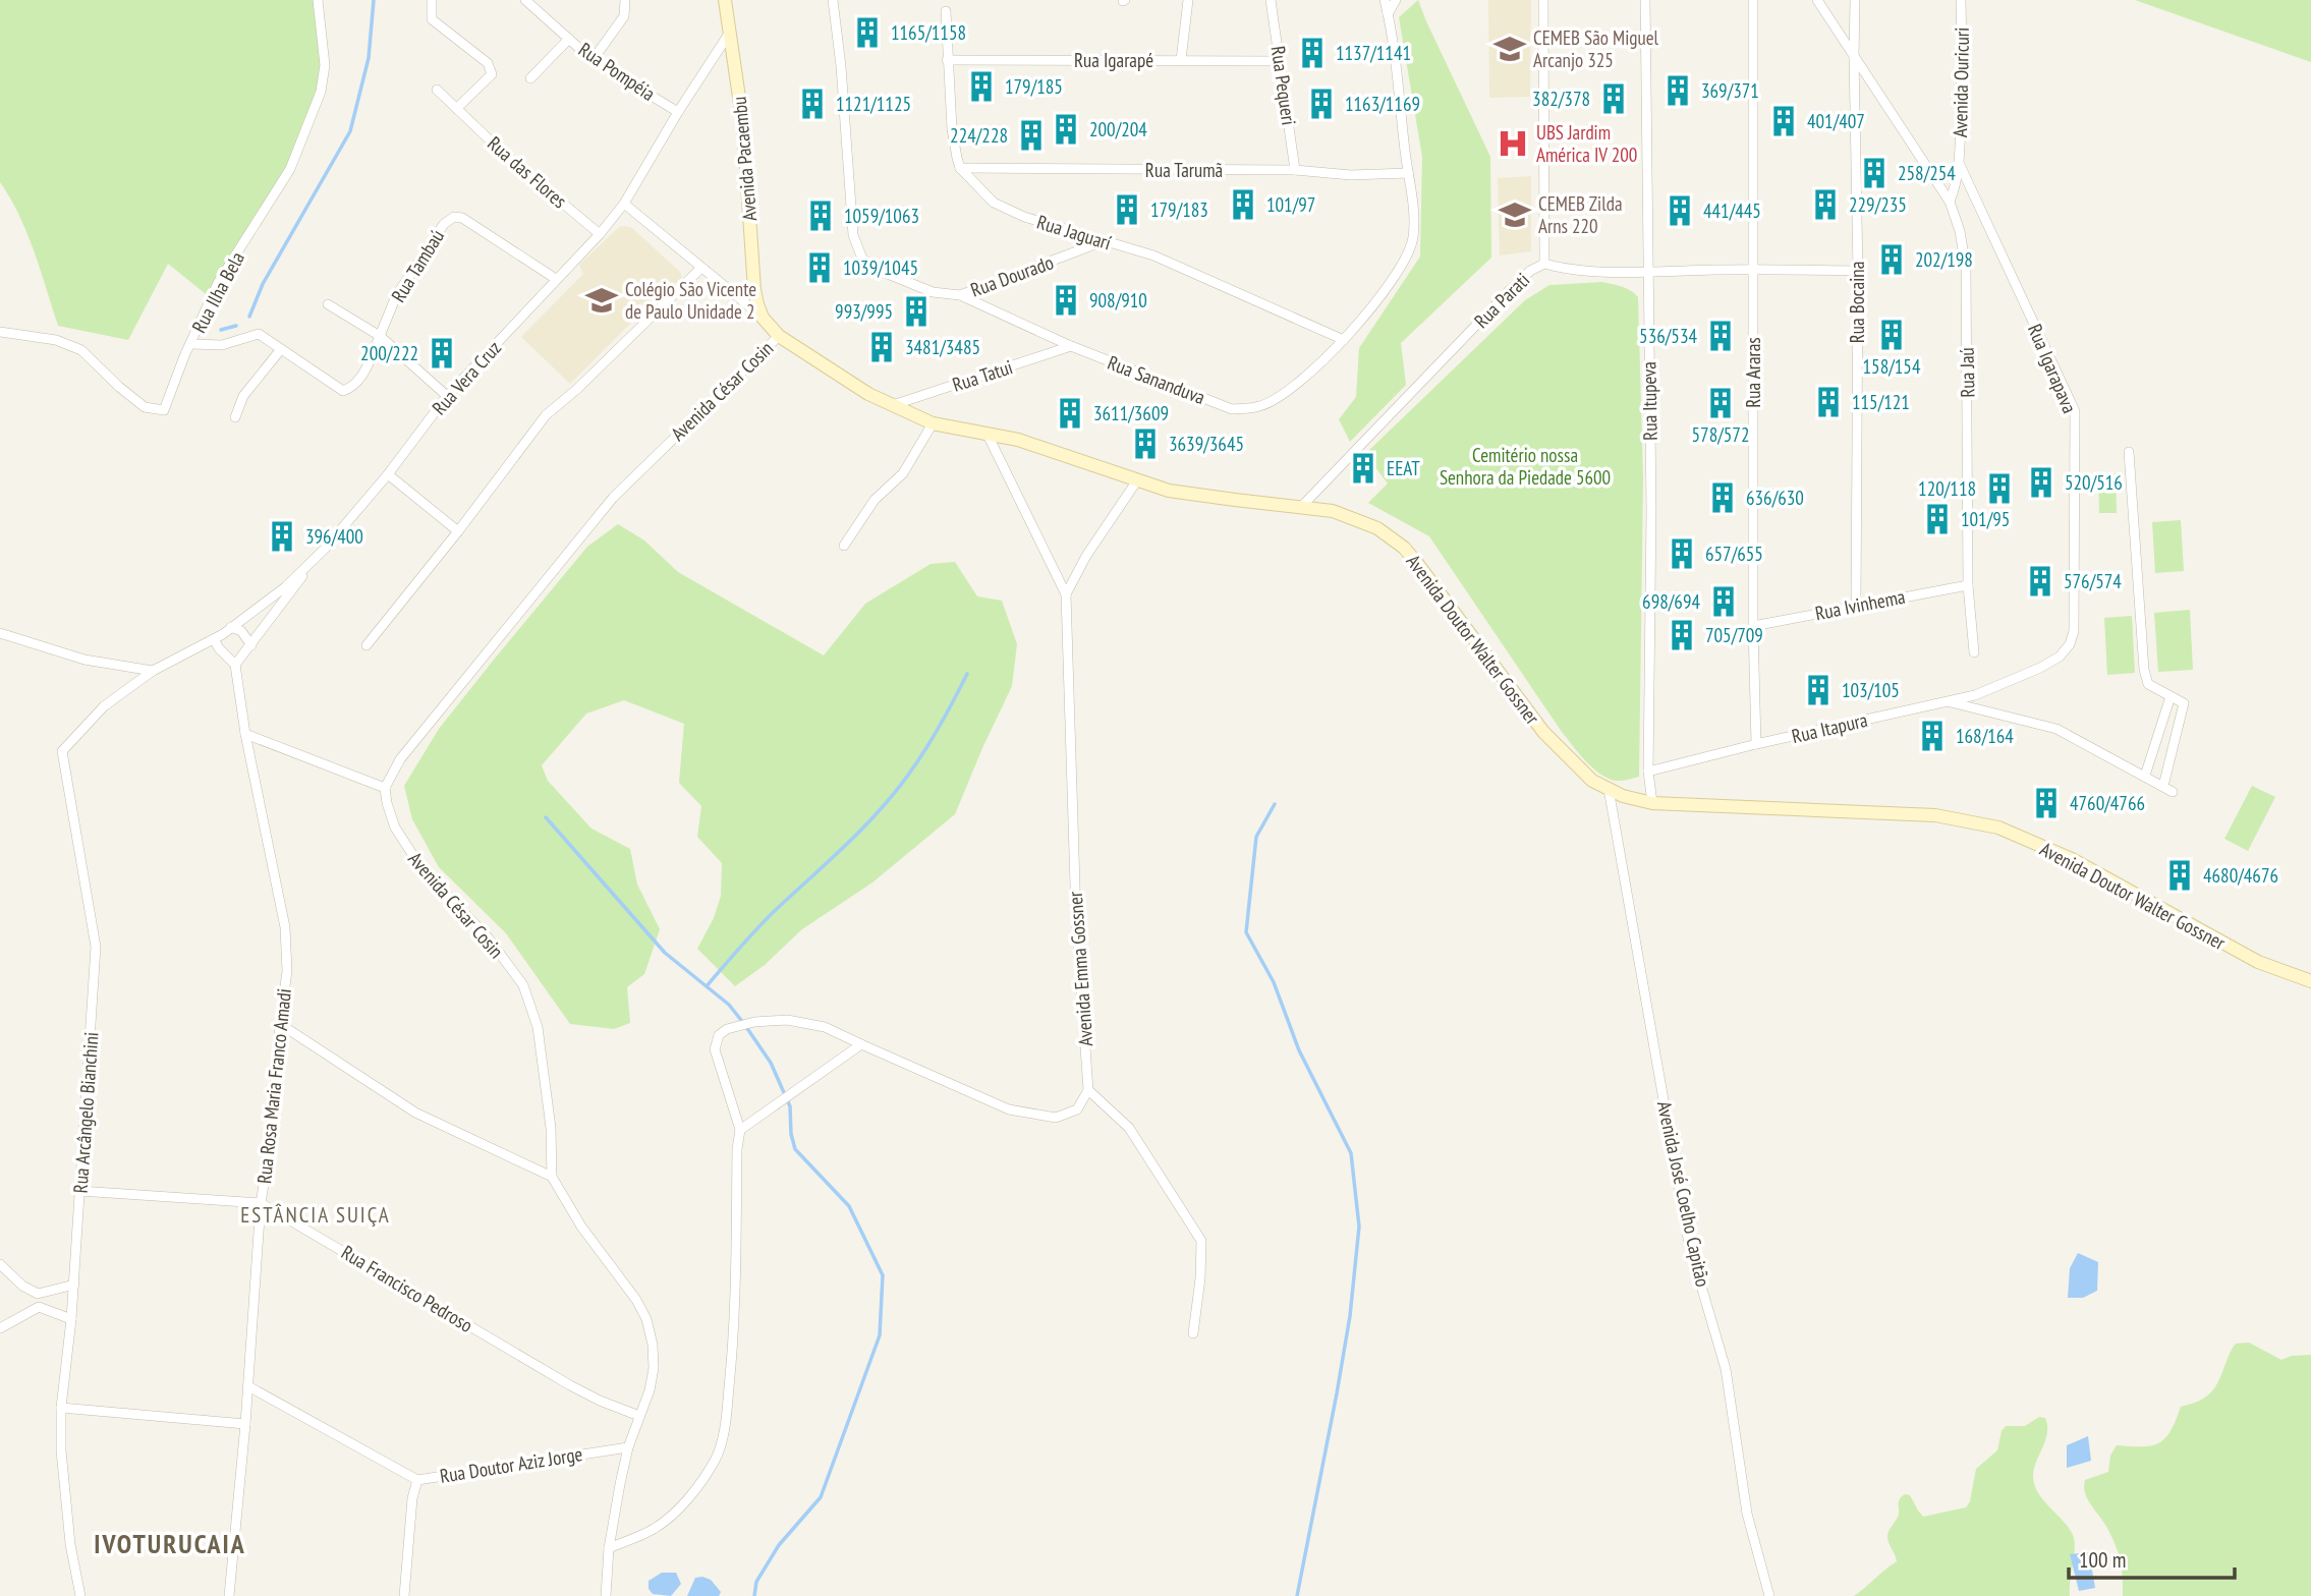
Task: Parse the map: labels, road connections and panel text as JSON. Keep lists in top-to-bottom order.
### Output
{
  "streets": {
    "main road": ["Avenida Pacaembu", "Avenida Doutor Walter Gossner"],
    "street": [
      "Rua Igarapé",
      "Rua Pompéia",
      "Avenida Ouricuri",
      "Rua Pequeri",
      "Rua Tarumã",
      "Rua das Flores",
      "Rua Jaguarí",
      "Rua Tambaú",
      "Rua Dourado",
      "Rua Ilha Bela",
      "Rua Parati",
      "Rua Bocaina",
      "Rua Igarapava",
      "Rua Araras",
      "Rua Jaú",
      "Rua Tatui",
      "Rua Vera Cruz",
      "Rua Sananduva",
      "Avenida César Cosin",
      "Rua Itupeva",
      "Rua Ivinhema",
      "Rua Itapura",
      "Avenida Emma Gossner",
      "Rua Rosa Maria Franco Amadi",
      "Rua Arcângelo Bianchini",
      "Avenida José Coelho Capitão",
      "Rua Francisco Pedroso",
      "Rua Doutor Aziz Jorge"
    ]
  },
  "crossings": [
    ["Rua Igarapé", "Rua Pequeri"],
    ["Rua Pompéia", "Rua Vera Cruz"],
    ["Avenida Ouricuri", "Rua Igarapava"],
    ["Rua Pequeri", "Rua Tarumã"],
    ["Avenida Pacaembu", "Rua Vera Cruz"],
    ["Avenida Pacaembu", "Avenida Doutor Walter Gossner"],
    ["Rua Tarumã", "Rua Jaguarí"],
    ["Rua Tarumã", "Rua Sananduva"],
    ["Rua das Flores", "Rua Vera Cruz"],
    ["Rua Jaguarí", "Rua Dourado"],
    ["Rua Jaguarí", "Rua Sananduva"],
    ["Rua Tambaú", "Rua Vera Cruz"],
    ["Rua Dourado", "Rua Sananduva"],
    ["Rua Parati", "Rua Bocaina"],
    ["Rua Parati", "Rua Araras"],
    ["Rua Parati", "Rua Itupeva"],
    ["Rua Parati", "Avenida Doutor Walter Gossner"],
    ["Rua Bocaina", "Rua Ivinhema"],
    ["Rua Igarapava", "Rua Itapura"],
    ["Rua Araras", "Rua Ivinhema"],
    ["Rua Araras", "Rua Itapura"],
    ["Rua Jaú", "Rua Ivinhema"],
    ["Rua Tatui", "Rua Sananduva"],
    ["Rua Tatui", "Avenida Doutor Walter Gossner"],
    ["Rua Vera Cruz", "Avenida Doutor Walter Gossner"],
    ["Rua Vera Cruz", "Rua Arcângelo Bianchini"],
    ["Avenida César Cosin", "Avenida Doutor Walter Gossner"],
    ["Avenida César Cosin", "Rua Francisco Pedroso"],
    ["Avenida César Cosin", "Rua Doutor Aziz Jorge"],
    ["Rua Itupeva", "Avenida Doutor Walter Gossner"],
    ["Rua Itupeva", "Rua Itapura"],
    ["Avenida Doutor Walter Gossner", "Avenida Emma Gossner"],
    ["Avenida Doutor Walter Gossner", "Avenida José Coelho Capitão"],
    ["Rua Rosa Maria Franco Amadi", "Rua Francisco Pedroso"],
    ["Rua Rosa Maria Franco Amadi", "Rua Doutor Aziz Jorge"],
    ["Rua Arcângelo Bianchini", "Rua Francisco Pedroso"]
  ],
  "districts": ["ESTÂNCIA SUIÇA", "IVOTURUCAIA"],
  "parks": ["Cemitério nossa Senhora da Piedade 5600"],
  "places": {
    "building": [
      "1165/1158",
      "1137/1141",
      "179/185",
      "369/371",
      "382/378",
      "1121/1125",
      "1163/1169",
      "401/407",
      "200/204",
      "224/228",
      "258/254",
      "101/97",
      "229/235",
      "179/183",
      "441/445",
      "1059/1063",
      "202/198",
      "1039/1045",
      "908/910",
      "993/995",
      "158/154",
      "536/534",
      "3481/3485",
      "200/222",
      "115/121",
      "578/572",
      "3611/3609",
      "3639/3645",
      "EEAT",
      "520/516",
      "120/118",
      "636/630",
      "101/95",
      "396/400",
      "657/655",
      "576/574",
      "698/694",
      "705/709",
      "103/105",
      "168/164",
      "4760/4766",
      "4680/4676"
    ],
    "school or university": ["CEMEB São Miguel Arcanjo 325", "CEMEB Zilda Arns 220", "Colégio São Vicente de Paulo Unidade 2"],
    "hospital": ["UBS Jardim América IV 200"]
  },
  "scale_bar": "100 m"
}
